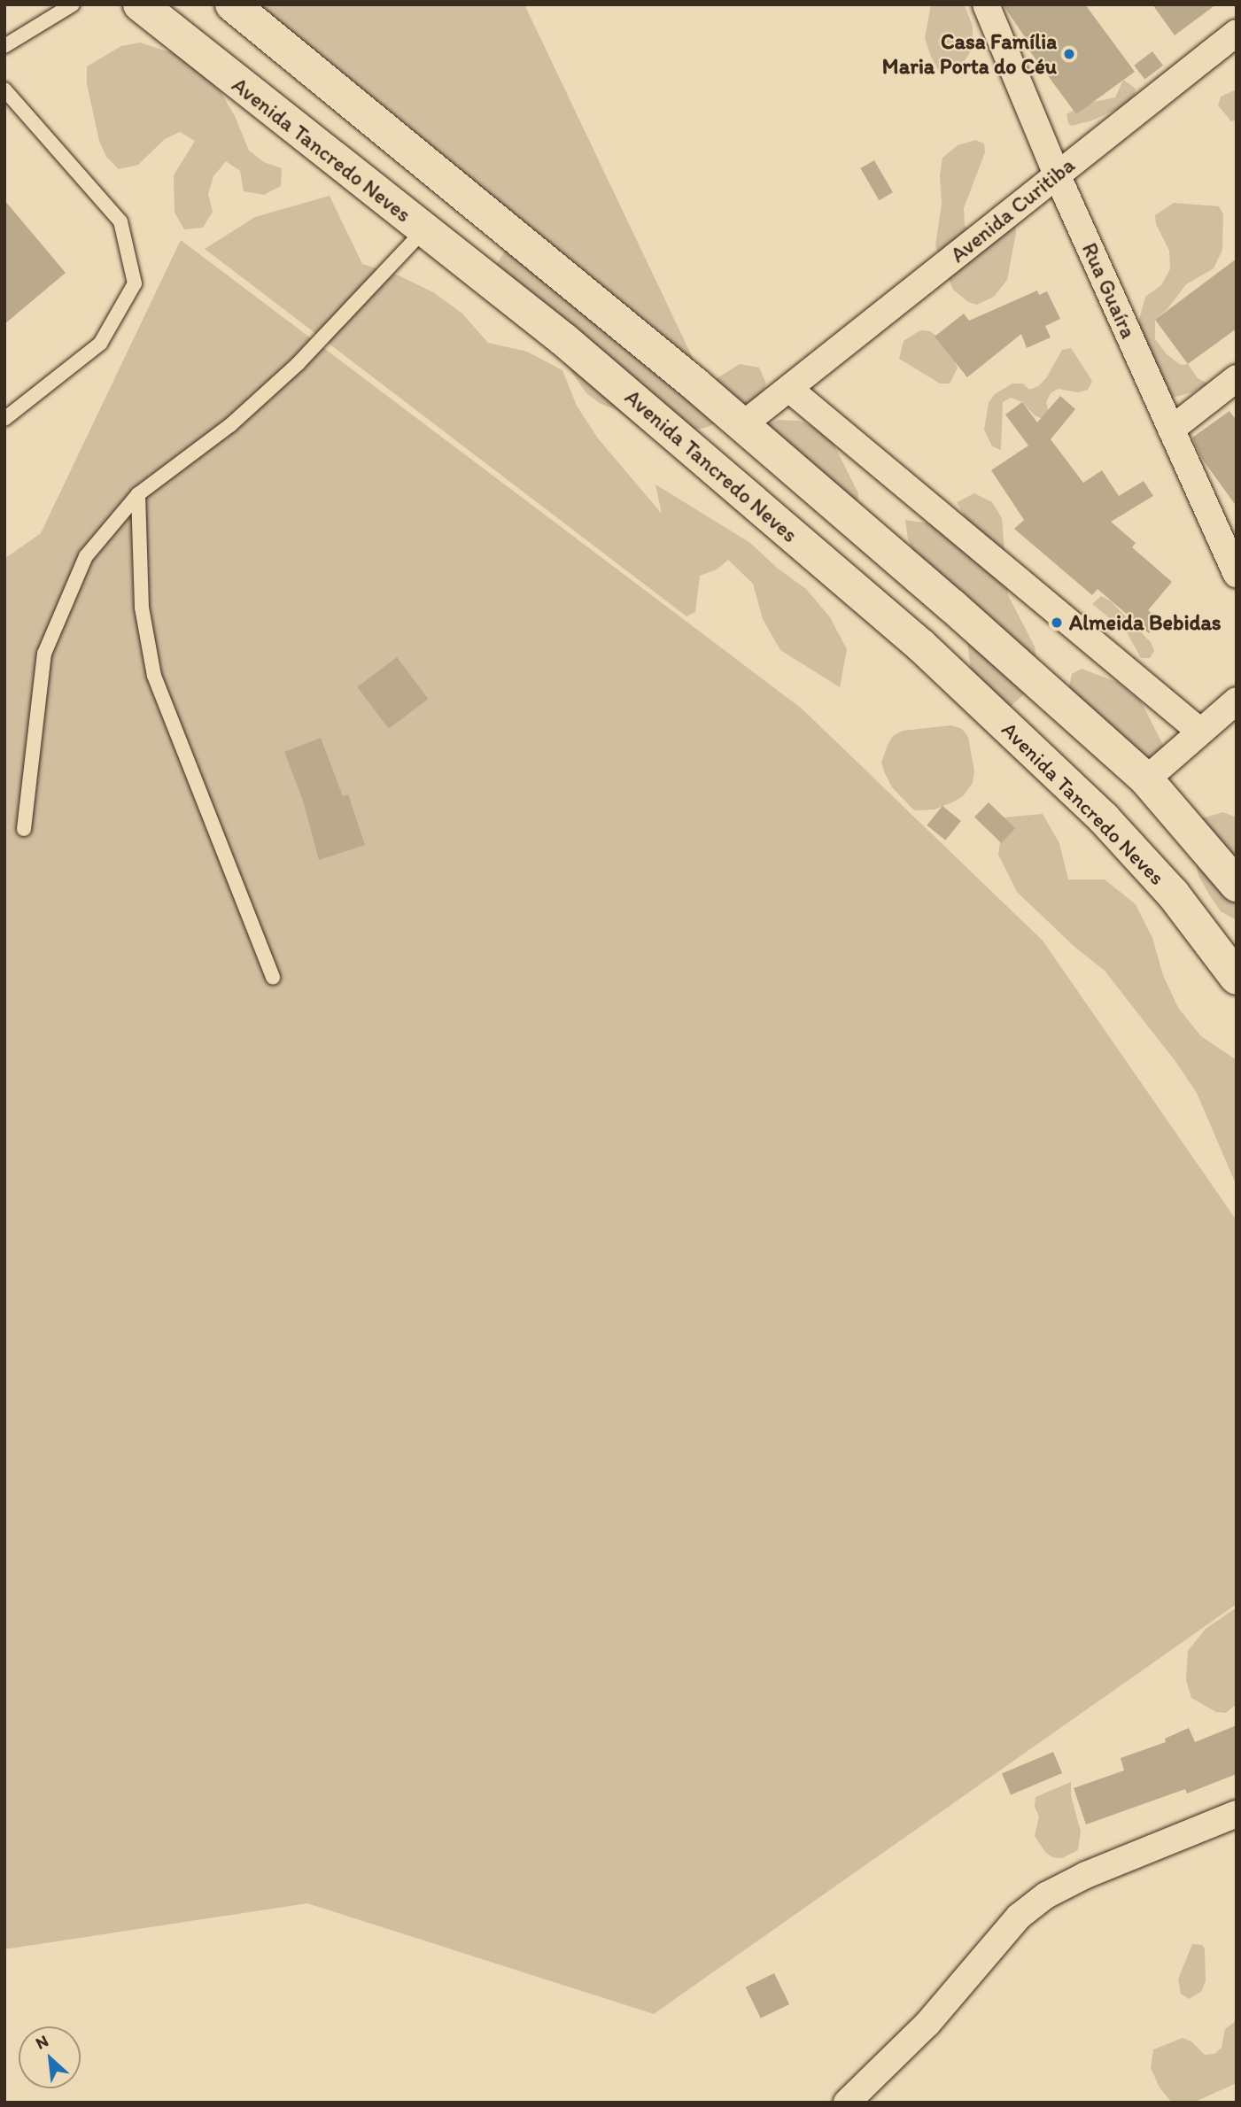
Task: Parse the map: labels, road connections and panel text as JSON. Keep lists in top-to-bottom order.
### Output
{
  "streets": {
    "main road": ["Avenida Tancredo Neves"],
    "street": ["Avenida Curitiba", "Rua Guaíra"]
  },
  "crossings": [
    ["Avenida Curitiba", "Rua Guaíra"]
  ],
  "places": ["Casa Família Maria Porta do Céu", "Almeida Bebidas"],
  "north": "top left"
}
